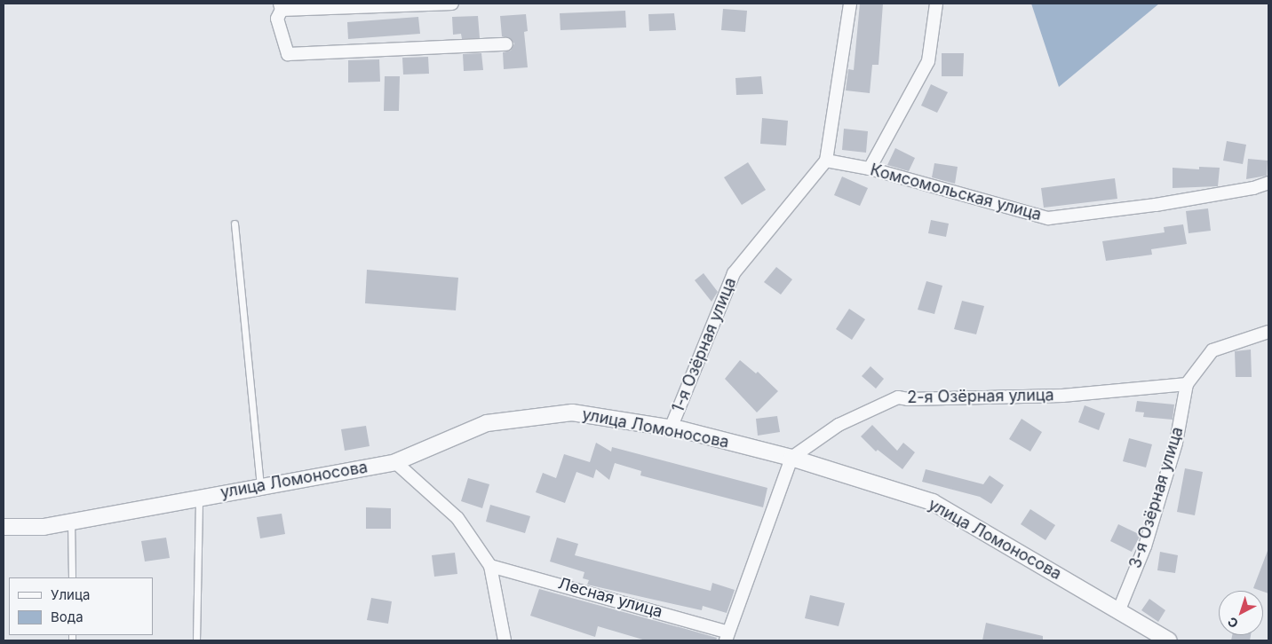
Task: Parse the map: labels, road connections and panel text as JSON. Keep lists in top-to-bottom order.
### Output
{
  "streets": {
    "street": [
      "Комсомольская улица",
      "1-я Озёрная улица",
      "2-я Озёрная улица",
      "улица Ломоносова",
      "3-я Озёрная улица",
      "Лесная улица"
    ]
  },
  "crossings": [
    ["Комсомольская улица", "1-я Озёрная улица"],
    ["1-я Озёрная улица", "улица Ломоносова"],
    ["2-я Озёрная улица", "улица Ломоносова"],
    ["2-я Озёрная улица", "3-я Озёрная улица"],
    ["улица Ломоносова", "3-я Озёрная улица"]
  ],
  "legend": ["Улица", "Вода"],
  "north": "bottom left"
}
